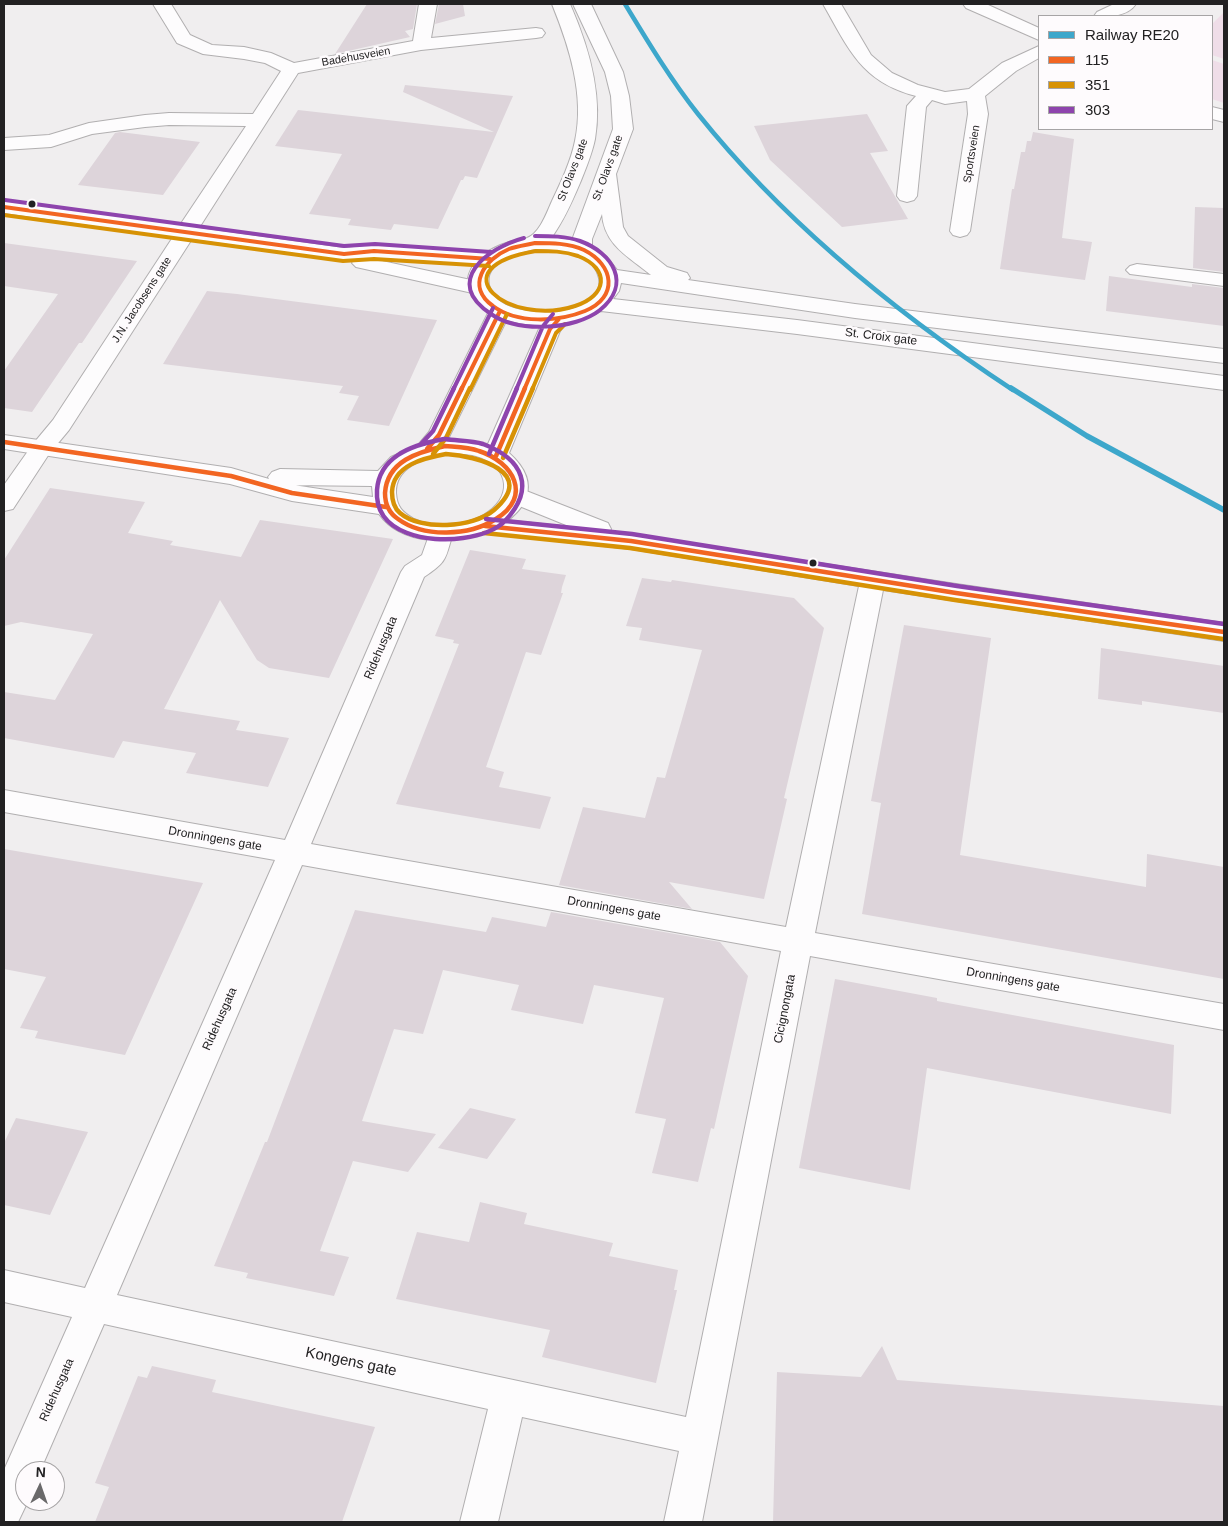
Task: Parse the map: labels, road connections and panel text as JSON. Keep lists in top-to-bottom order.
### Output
{
  "streets": {
    "main road": [
      "Badehusveien",
      "Sportsveien",
      "St. Olavs gate",
      "St Olavs gate",
      "J.N. Jacobsens gate",
      "St. Croix gate",
      "Ridehusgata",
      "Dronningens gate",
      "Cicignongata",
      "Kongens gate"
    ]
  },
  "crossings": [
    ["Badehusveien", "J.N. Jacobsens gate"],
    ["St. Olavs gate", "St Olavs gate"],
    ["St. Olavs gate", "St. Croix gate"],
    ["St Olavs gate", "St. Croix gate"],
    ["Ridehusgata", "Dronningens gate"],
    ["Ridehusgata", "Kongens gate"],
    ["Dronningens gate", "Cicignongata"],
    ["Cicignongata", "Kongens gate"]
  ],
  "lines": [
    "rail line RE20",
    "transit line 303",
    "transit line 115",
    "transit line 351"
  ],
  "legend": [
    "Railway RE20",
    "115",
    "351",
    "303"
  ],
  "north": "top"
}
